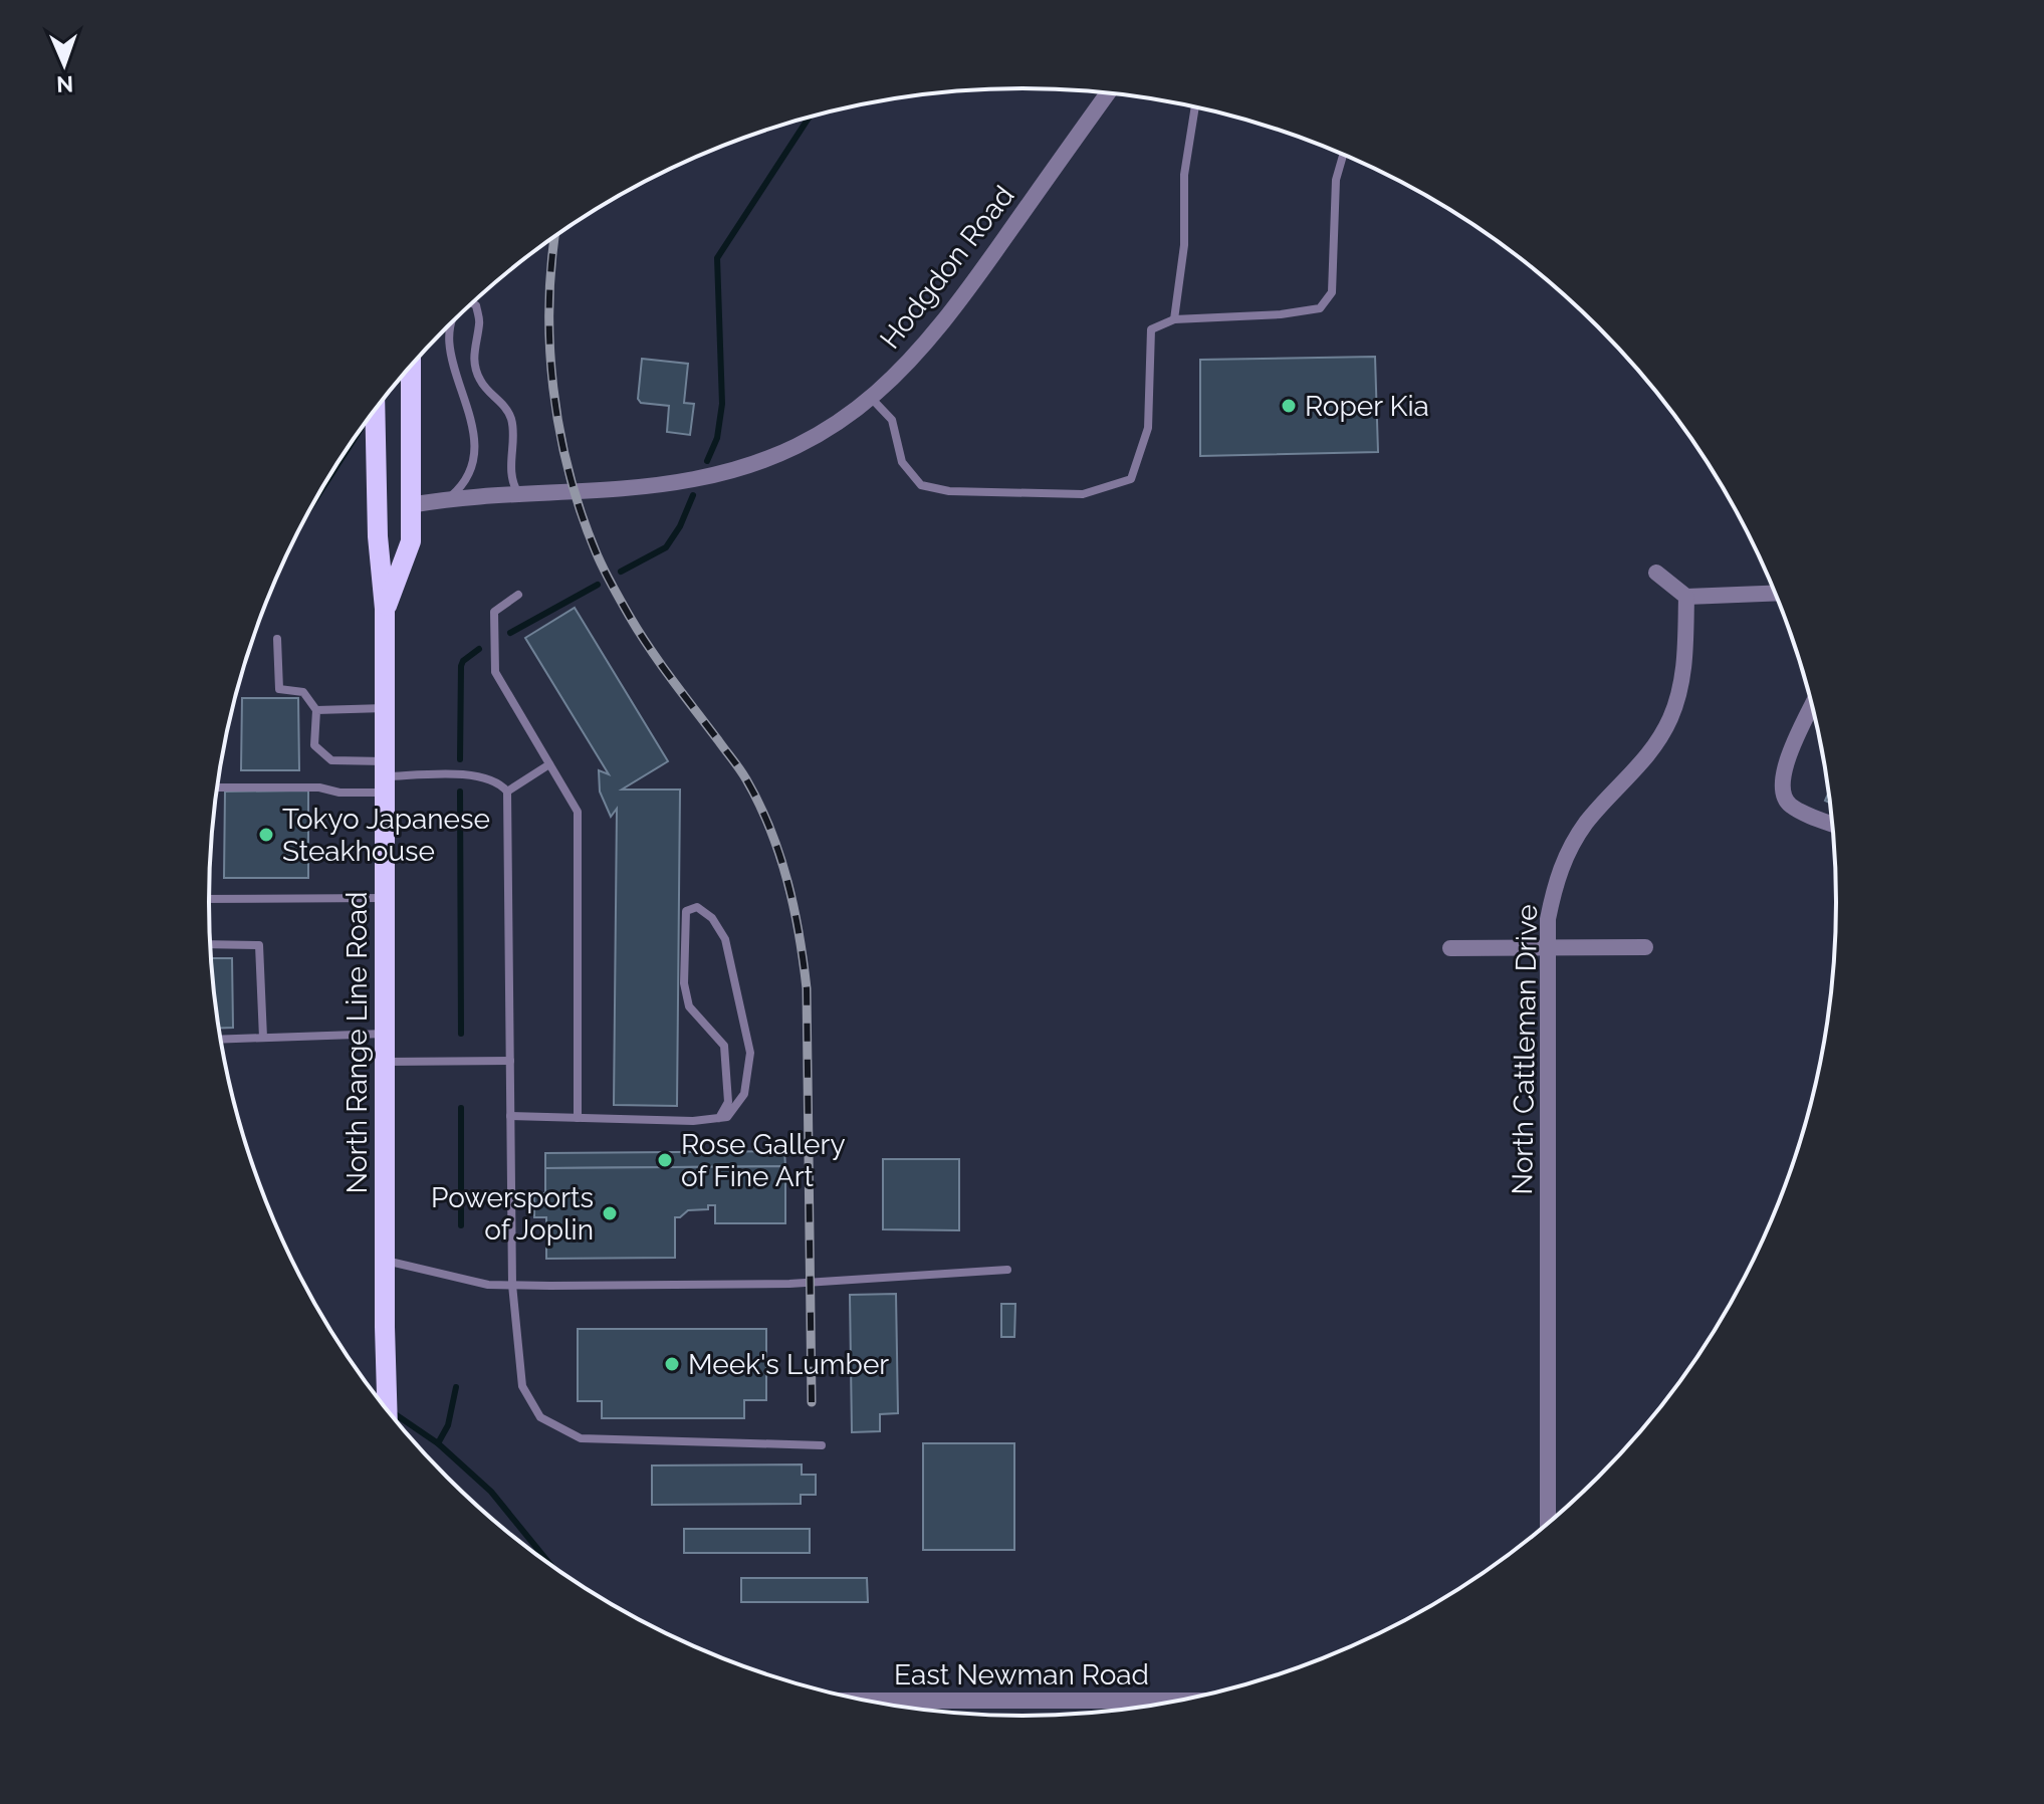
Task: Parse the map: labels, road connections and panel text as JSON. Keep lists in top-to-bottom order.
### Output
{
  "streets": {
    "main road": ["North Range Line Road"],
    "street": ["Hodgdon Road", "North Cattleman Drive", "East Newman Road"]
  },
  "crossings": [
    ["Hodgdon Road", "North Range Line Road"]
  ],
  "places": [
    "Roper Kia",
    "Tokyo Japanese Steakhouse",
    "Rose Gallery of Fine Art",
    "Powersports of Joplin",
    "Meek's Lumber"
  ],
  "north": "bottom"
}
